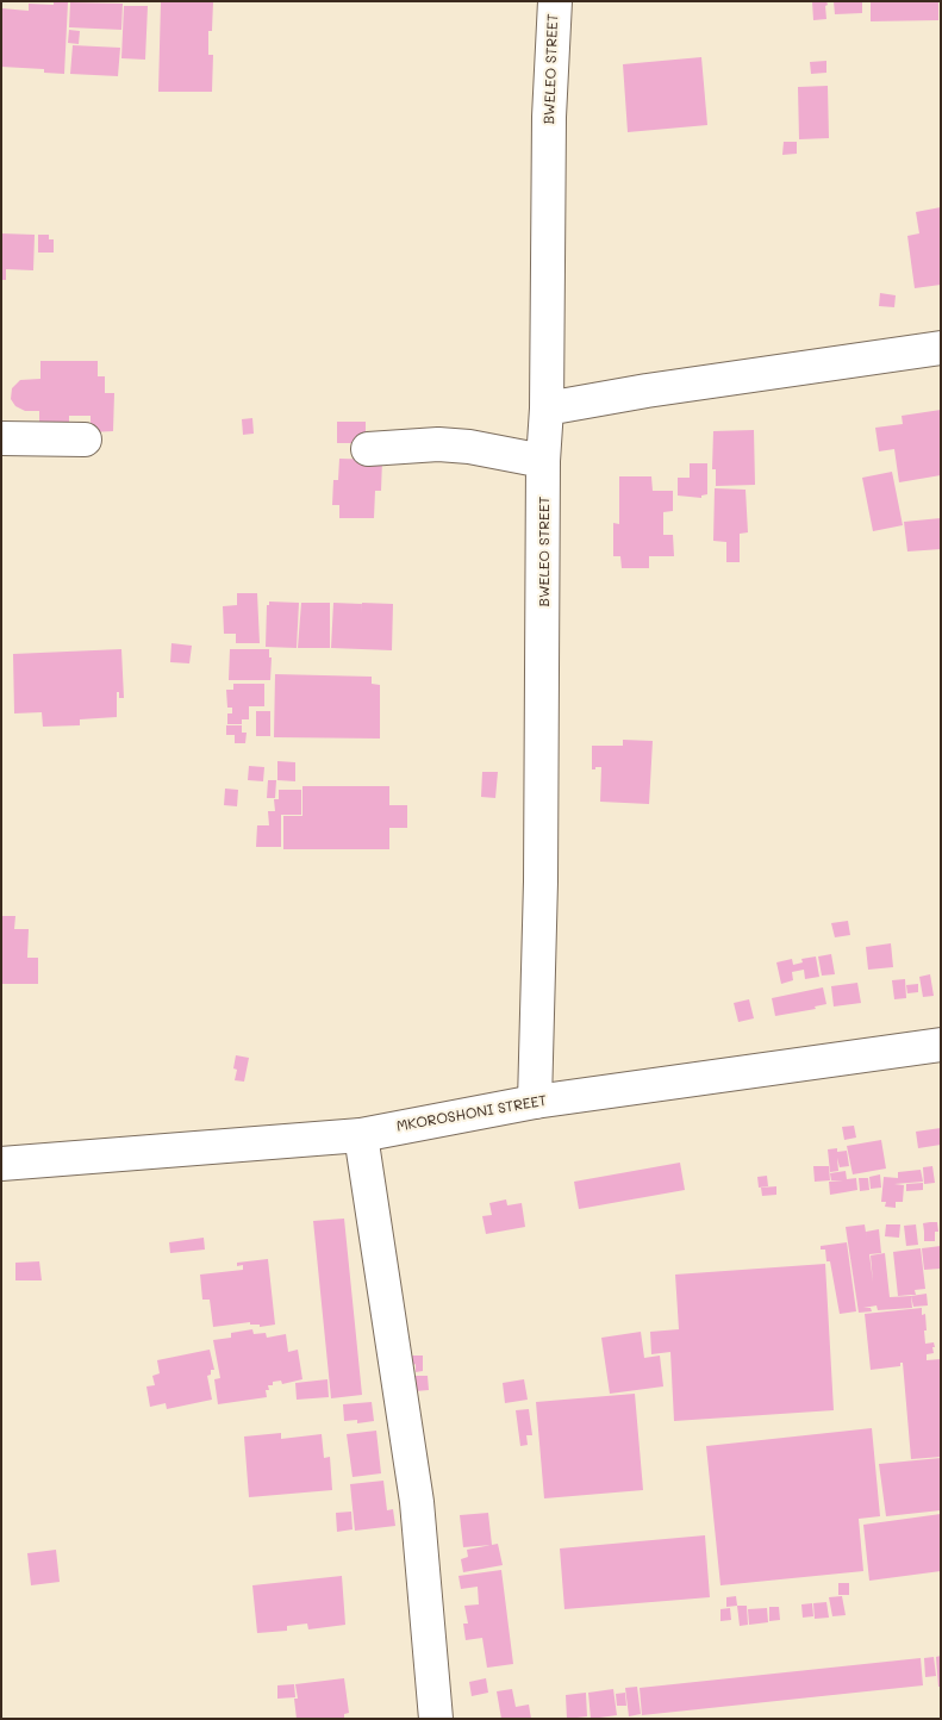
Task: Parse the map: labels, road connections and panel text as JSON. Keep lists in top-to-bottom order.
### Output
{
  "streets": {
    "street": ["BWELEO STREET", "MKOROSHONI STREET"]
  },
  "crossings": [
    ["BWELEO STREET", "MKOROSHONI STREET"]
  ]
}
